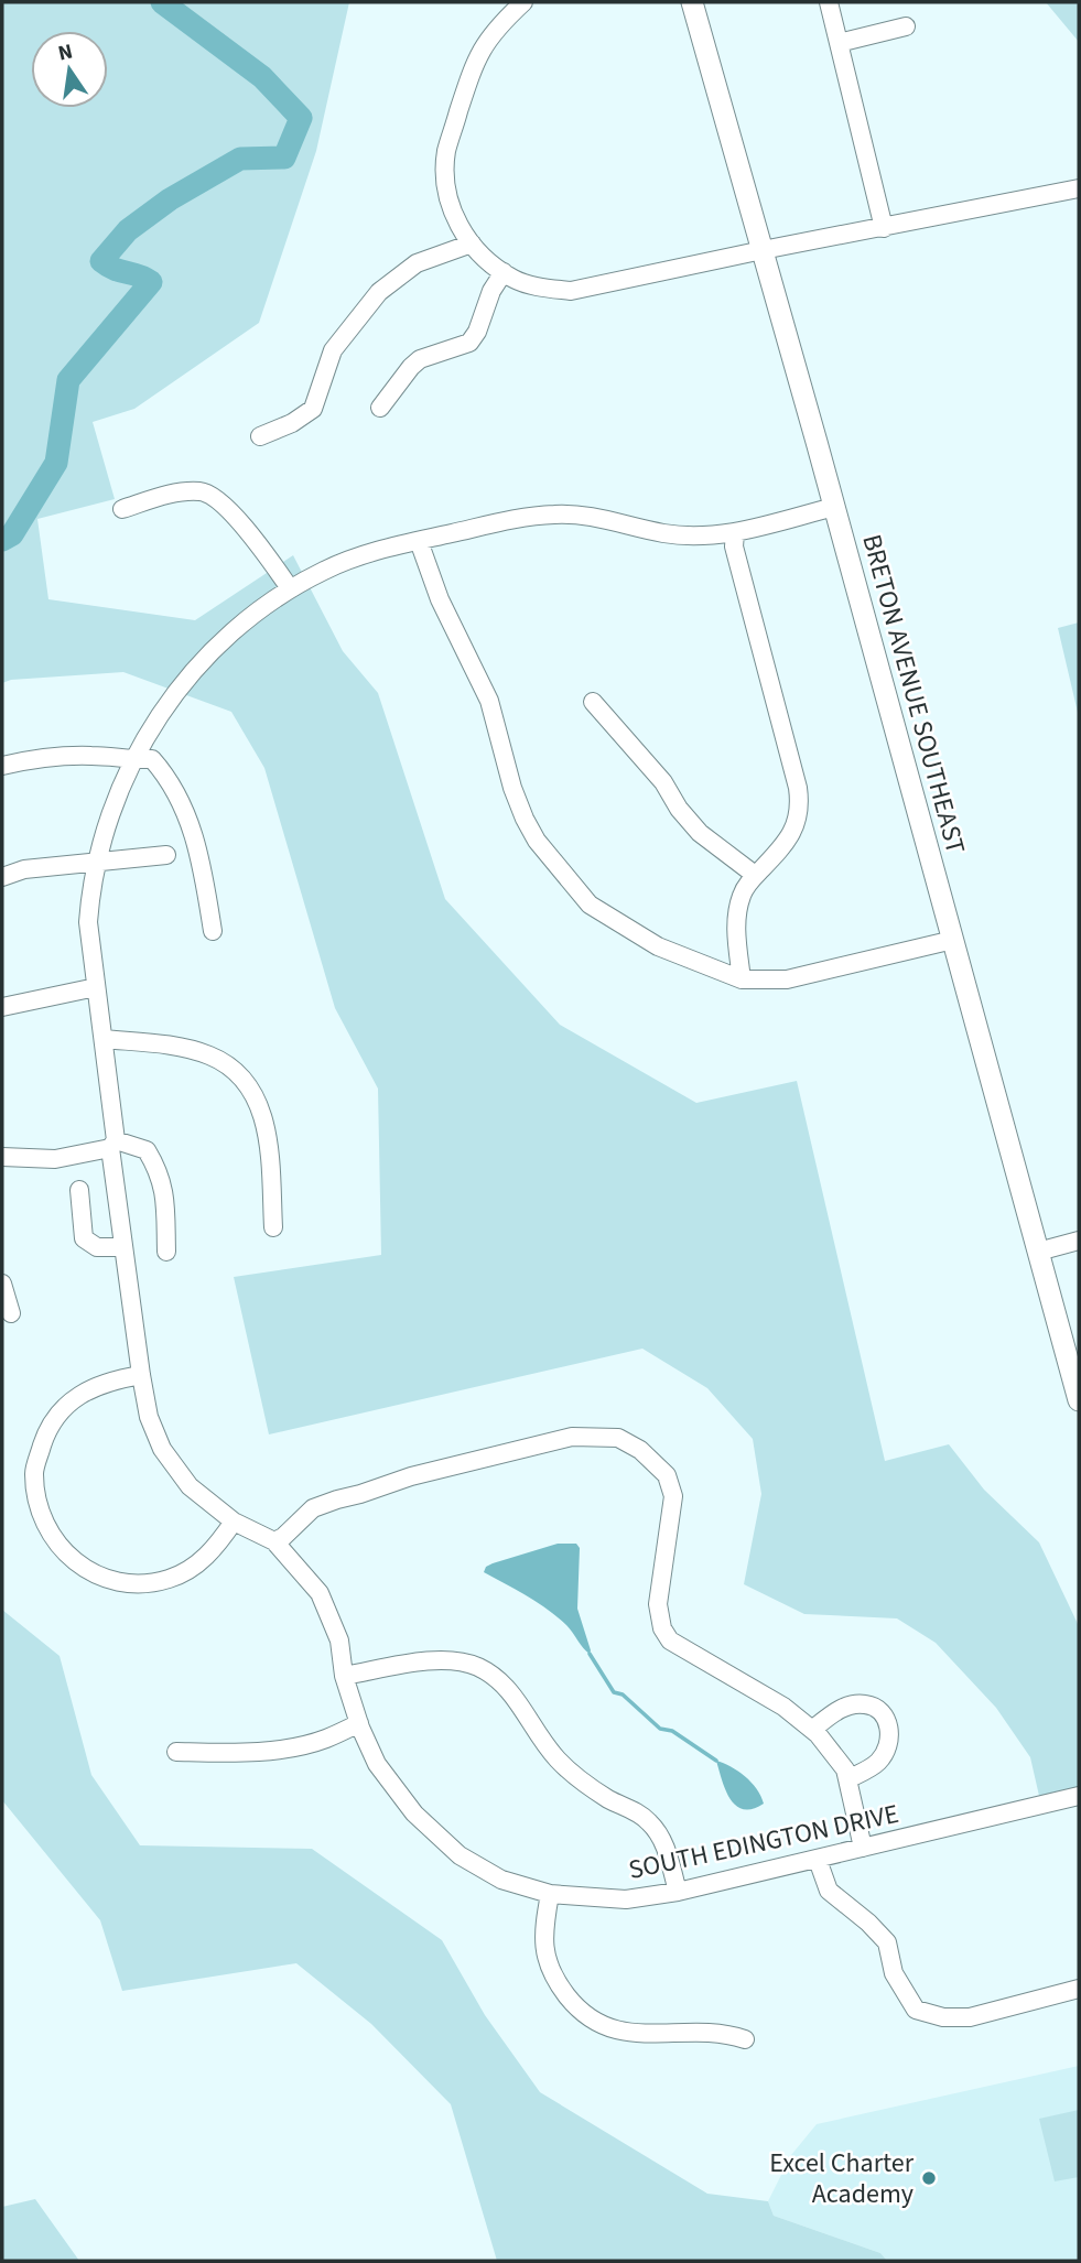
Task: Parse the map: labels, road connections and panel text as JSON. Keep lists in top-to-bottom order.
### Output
{
  "streets": {
    "main road": ["BRETON AVENUE SOUTHEAST"],
    "street": ["SOUTH EDINGTON DRIVE"]
  },
  "crossings": [
    ["BRETON AVENUE SOUTHEAST", "SOUTH EDINGTON DRIVE"]
  ],
  "places": ["Excel Charter Academy"],
  "north": "top"
}
